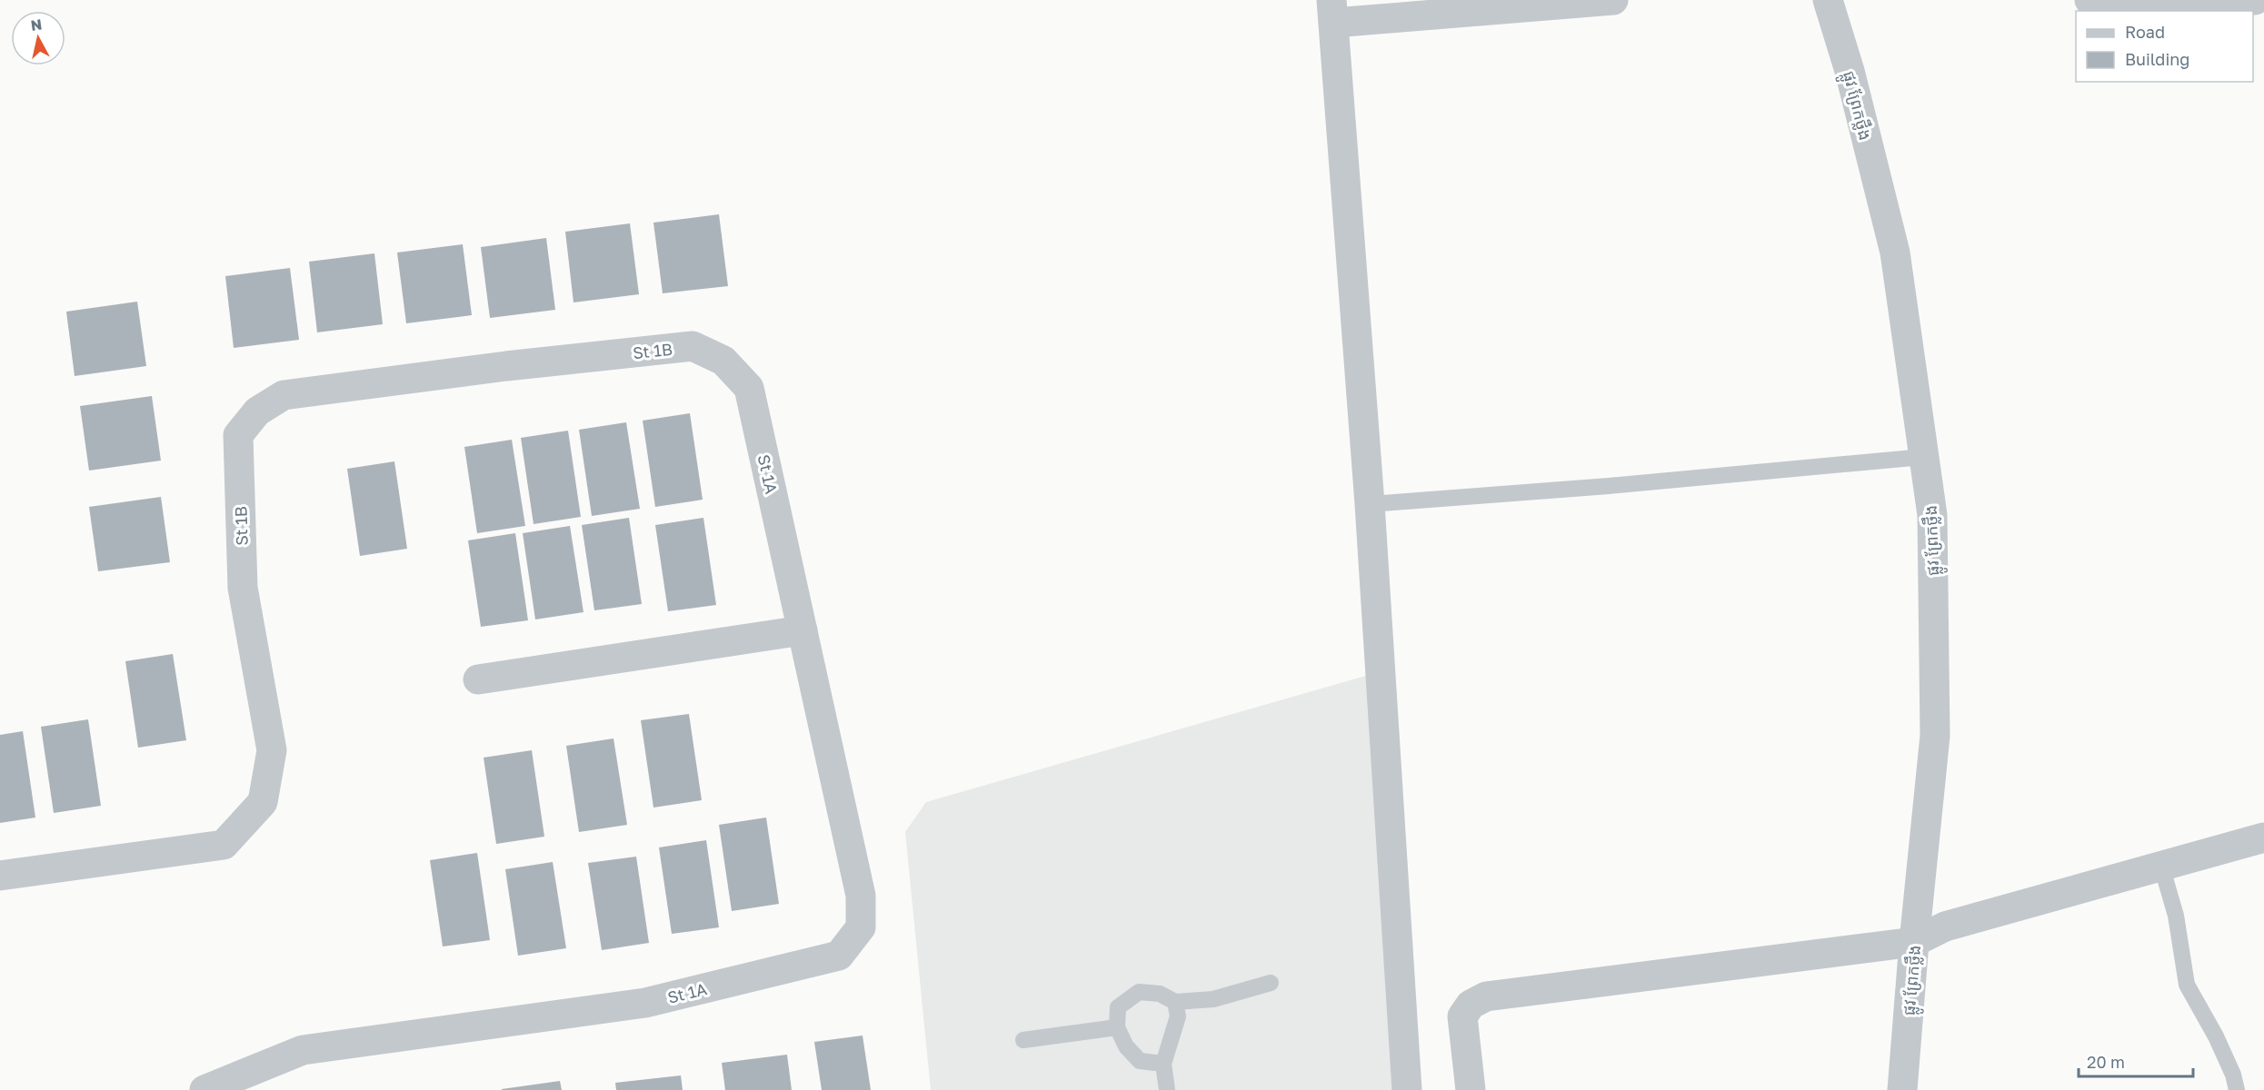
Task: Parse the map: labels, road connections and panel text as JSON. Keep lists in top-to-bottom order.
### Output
{
  "streets": {
    "street": ["ផ្លូវ ព្រែកថ្លឹង", "St 1B", "St 1A"]
  },
  "crossings": [
    ["St 1B", "St 1A"]
  ],
  "legend": ["Road", "Building"],
  "scale_bar": "20 m",
  "north": "top"
}
